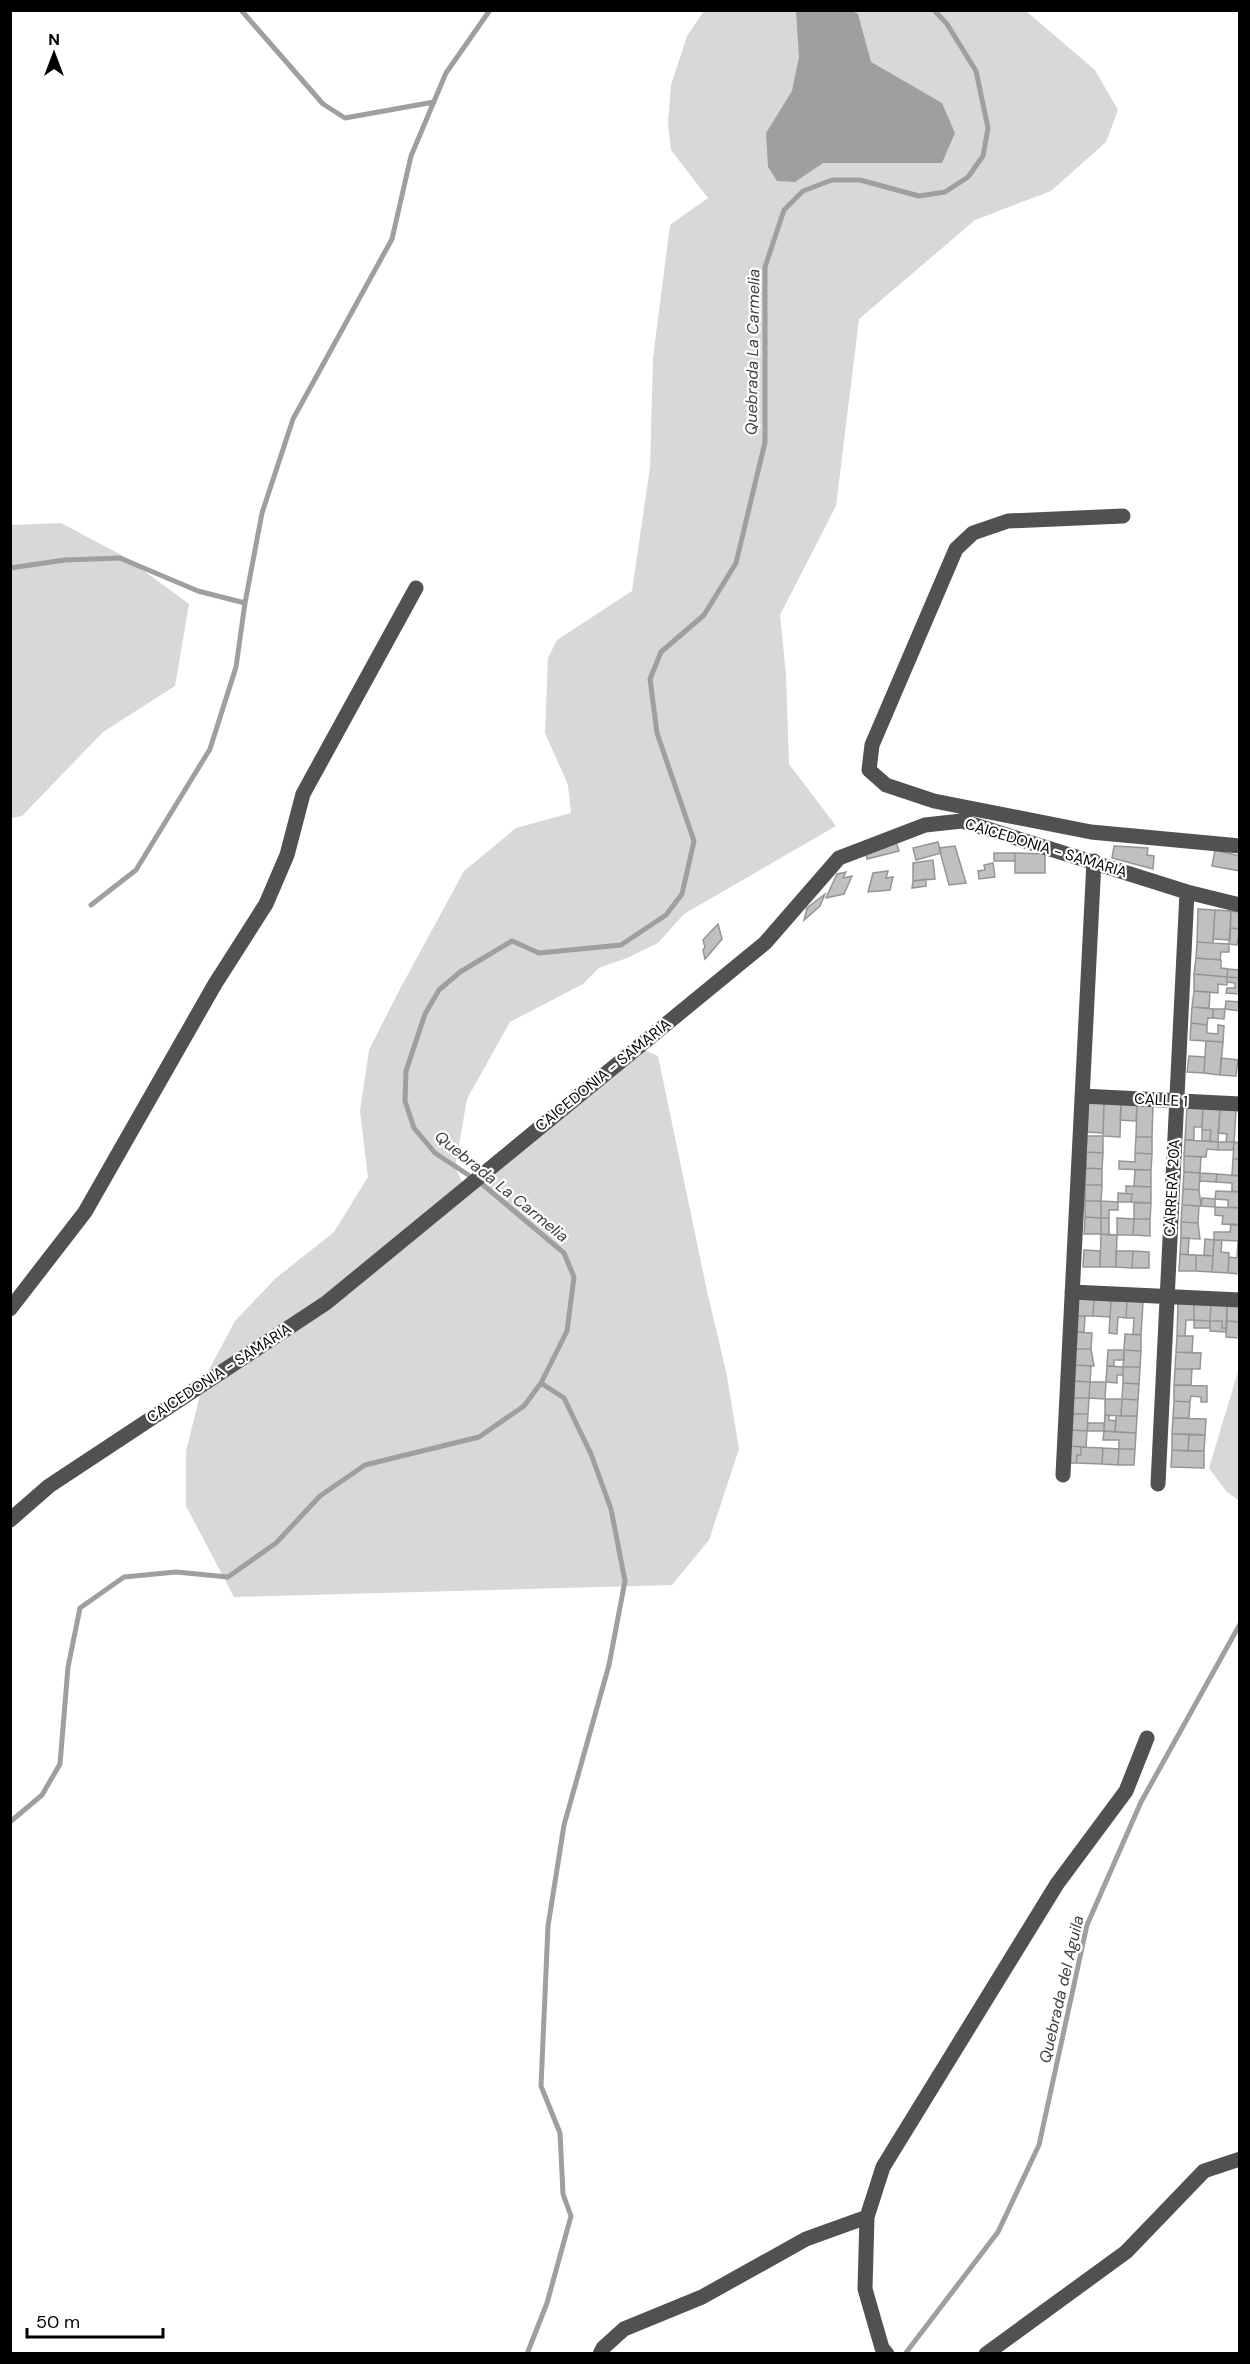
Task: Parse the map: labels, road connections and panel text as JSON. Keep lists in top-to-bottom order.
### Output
{
  "streets": {
    "street": ["CAICEDONIA - SAMARIA", "CALLE 1", "CARRERA 20A"]
  },
  "crossings": [
    ["CAICEDONIA - SAMARIA", "CARRERA 20A"],
    ["CALLE 1", "CARRERA 20A"]
  ],
  "water": ["Quebrada La Carmelia", "Quebrada del Aguila"],
  "scale_bar": "50 m",
  "north": "top"
}
